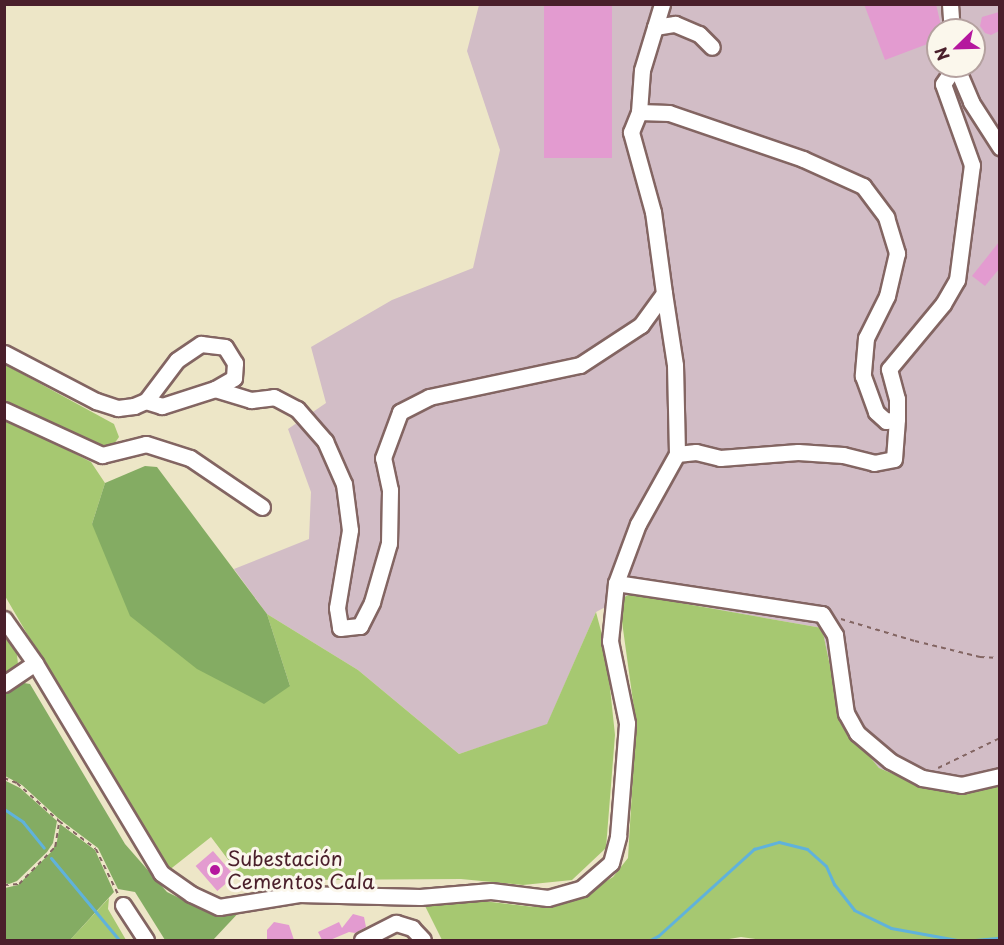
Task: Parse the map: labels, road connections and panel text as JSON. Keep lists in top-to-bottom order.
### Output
{
  "places": ["Subestación Cementos Cala"],
  "north": "bottom left"
}
